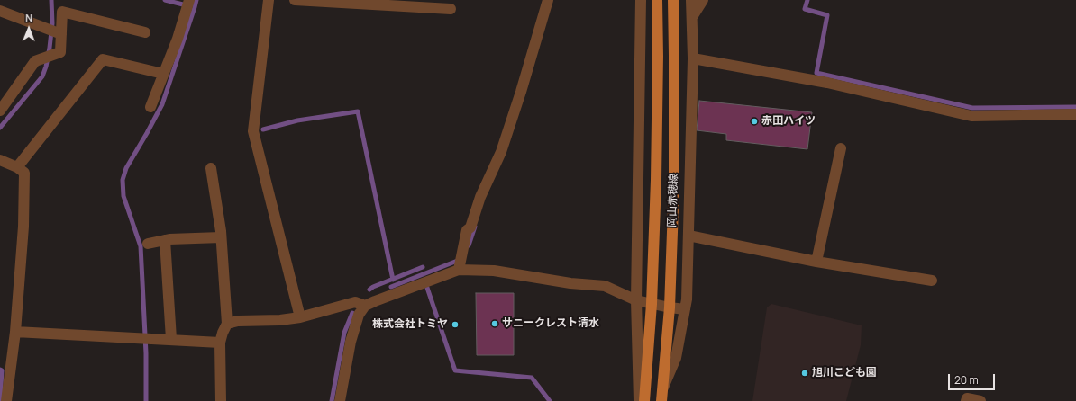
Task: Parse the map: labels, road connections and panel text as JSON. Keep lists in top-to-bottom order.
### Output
{
  "streets": {
    "main road": ["岡山赤穂線"]
  },
  "places": [
    "赤田ハイツ",
    "サニークレスト清水",
    "株式会社トミヤ",
    "旭川こども園"
  ],
  "scale_bar": "20 m",
  "north": "top"
}
